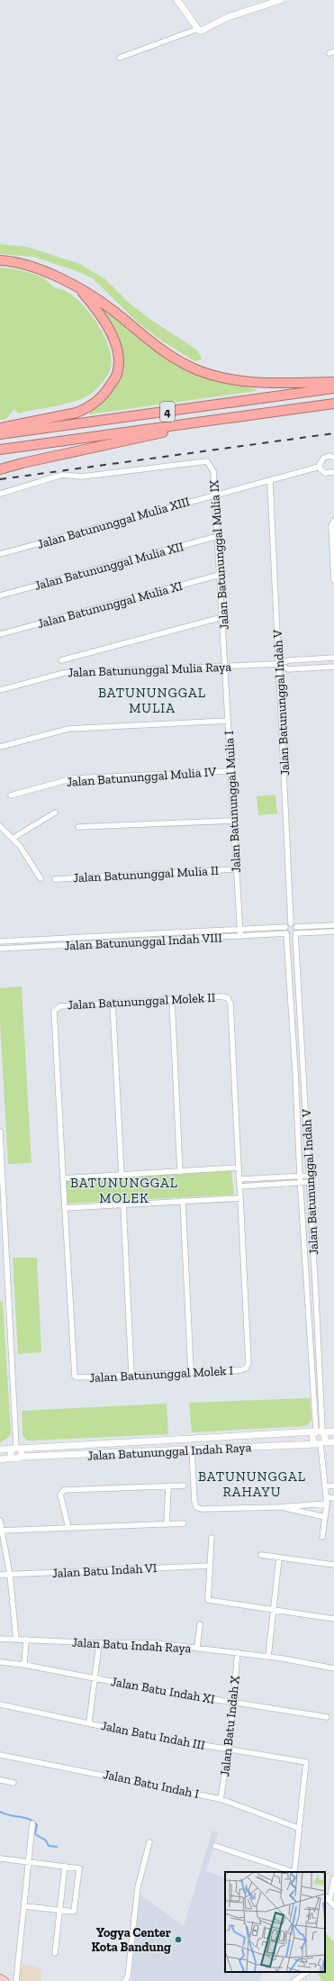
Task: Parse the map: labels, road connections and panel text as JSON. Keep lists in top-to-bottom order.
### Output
{
  "streets": {
    "highway": ["4"],
    "street": [
      "Jalan Batununggal Mulia XIII",
      "Jalan Batununggal Mulia IX",
      "Jalan Batununggal Mulia XII",
      "Jalan Batununggal Mulia XI",
      "Jalan Batununggal Mulia Raya",
      "Jalan Batununggal Indah V",
      "Jalan Batununggal Mulia IV",
      "Jalan Batununggal Mulia I",
      "Jalan Batununggal Mulia II",
      "Jalan Batununggal Indah VIII",
      "Jalan Batununggal Molek II",
      "Jalan Batununggal Molek I",
      "Jalan Batununggal Indah Raya",
      "Jalan Batu Indah VI",
      "Jalan Batu Indah Raya",
      "Jalan Batu Indah XI",
      "Jalan Batu Indah X",
      "Jalan Batu Indah III",
      "Jalan Batu Indah I"
    ]
  },
  "crossings": [
    ["Jalan Batununggal Mulia XIII", "Jalan Batununggal Mulia IX"],
    ["Jalan Batununggal Mulia XIII", "Jalan Batununggal Indah V"],
    ["Jalan Batununggal Mulia IX", "Jalan Batununggal Mulia XII"],
    ["Jalan Batununggal Mulia IX", "Jalan Batununggal Mulia XI"],
    ["Jalan Batununggal Mulia IX", "Jalan Batununggal Mulia Raya"],
    ["Jalan Batununggal Mulia IX", "Jalan Batununggal Mulia I"],
    ["Jalan Batununggal Mulia Raya", "Jalan Batununggal Indah V"],
    ["Jalan Batununggal Mulia Raya", "Jalan Batununggal Mulia I"],
    ["Jalan Batununggal Indah V", "Jalan Batununggal Indah VIII"],
    ["Jalan Batununggal Indah V", "Jalan Batununggal Indah Raya"],
    ["Jalan Batununggal Mulia IV", "Jalan Batununggal Mulia I"],
    ["Jalan Batununggal Mulia I", "Jalan Batununggal Mulia II"],
    ["Jalan Batununggal Mulia I", "Jalan Batununggal Indah VIII"],
    ["Jalan Batununggal Molek II", "Jalan Batununggal Molek I"],
    ["Jalan Batu Indah Raya", "Jalan Batu Indah X"],
    ["Jalan Batu Indah XI", "Jalan Batu Indah X"],
    ["Jalan Batu Indah X", "Jalan Batu Indah III"],
    ["Jalan Batu Indah X", "Jalan Batu Indah I"],
    ["Jalan Batu Indah III", "Jalan Batu Indah I"]
  ],
  "districts": ["BATUNUNGGAL MULIA", "BATUNUNGGAL MOLEK", "BATUNUNGGAL RAHAYU"],
  "places": ["Yogya Center Kota Bandung"]
}
